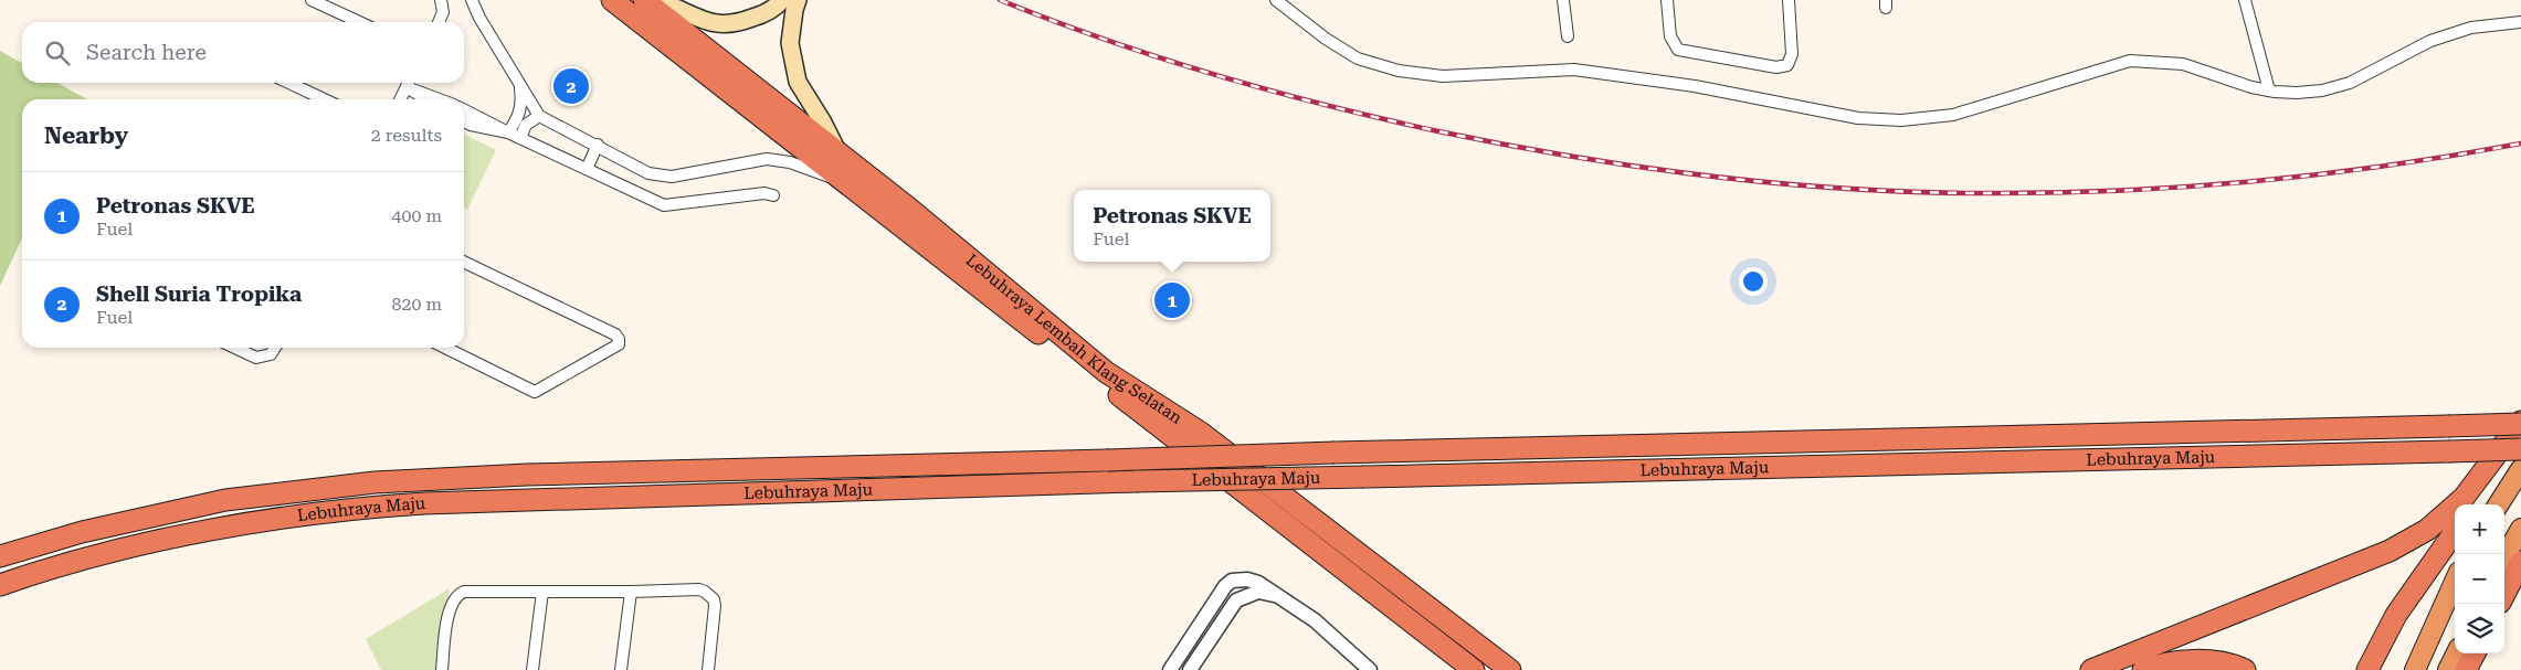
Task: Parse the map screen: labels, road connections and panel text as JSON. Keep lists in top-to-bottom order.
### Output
{
  "streets": {
    "highway": ["Lebuhraya Lembah Klang Selatan", "Lebuhraya Maju"]
  },
  "page": {
    "search": "Search here",
    "pins": ["2", "1"],
    "heading": ["Nearby", "2 results"],
    "list": [
      {
        "mark": "1",
        "name": "Petronas SKVE",
        "note": "Fuel",
        "value": "400 m"
      },
      {
        "mark": "2",
        "name": "Shell Suria Tropika",
        "note": "Fuel",
        "value": "820 m"
      }
    ],
    "popup": ["Petronas SKVE", "Fuel"],
    "map_buttons": ["+", "−"]
  }
}
